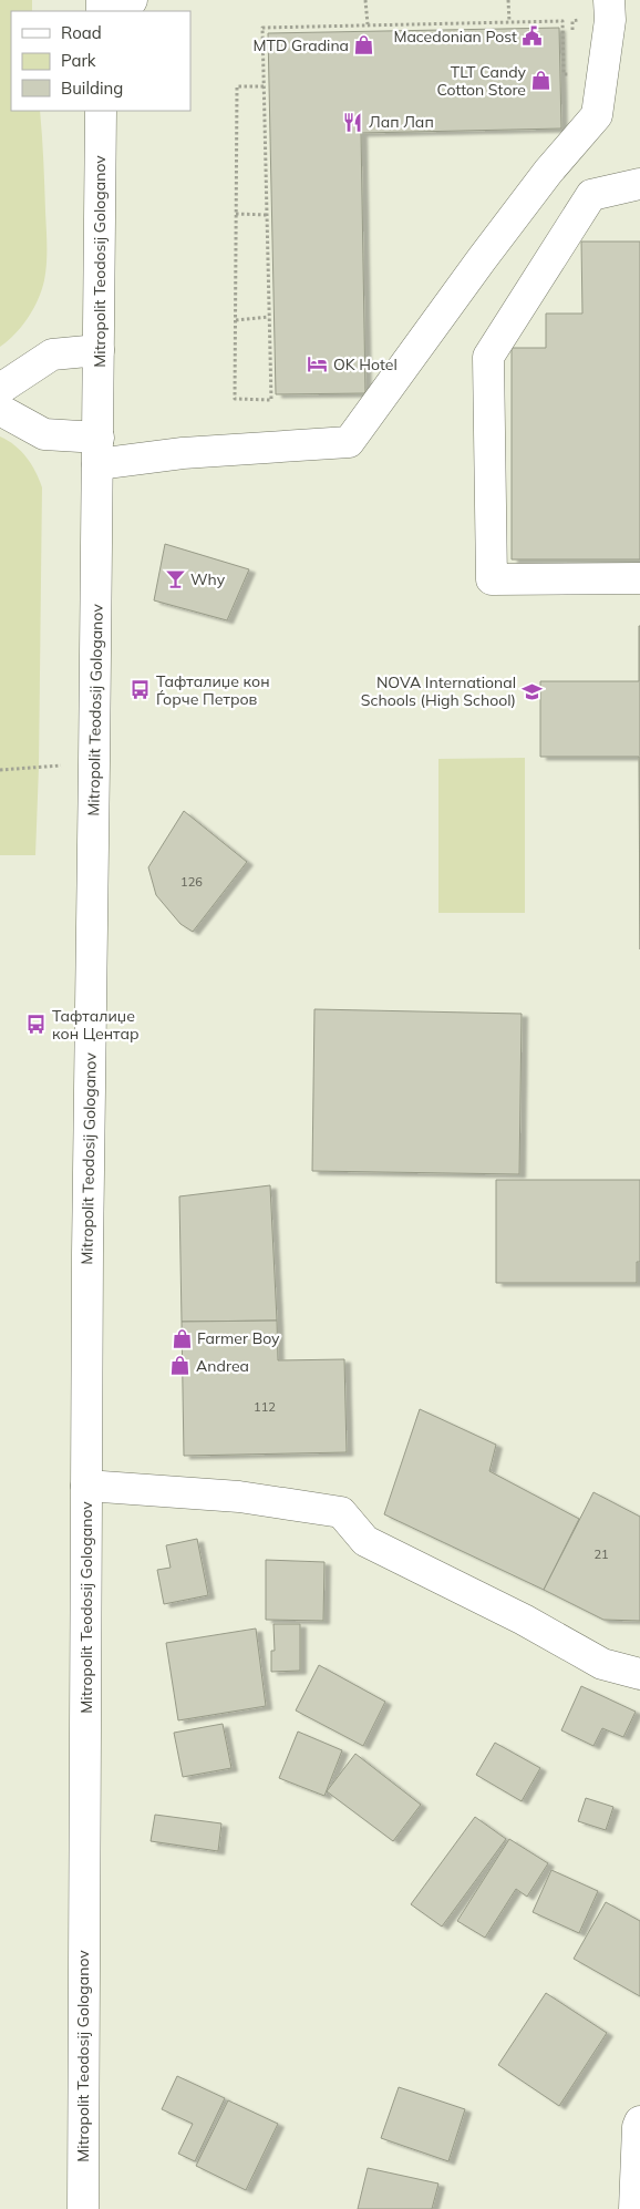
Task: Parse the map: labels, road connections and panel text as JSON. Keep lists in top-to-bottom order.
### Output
{
  "streets": {
    "street": ["Mitropolit Teodosij Gologanov"]
  },
  "places": {
    "public building": ["Macedonian Post"],
    "shop": [
      "MTD Gradina",
      "TLT Candy Cotton Store",
      "Farmer Boy",
      "Andrea"
    ],
    "restaurant": ["Лап Лап"],
    "hotel": ["OK Hotel"],
    "bar": ["Why"],
    "bus stop": ["Тафталиџе кон Ѓорче Петров", "Тафталиџе кон Центар"],
    "school or university": ["NOVA International Schools (High School)"]
  },
  "house_numbers": ["126", "112", "21"],
  "legend": ["Road", "Park", "Building"]
}
